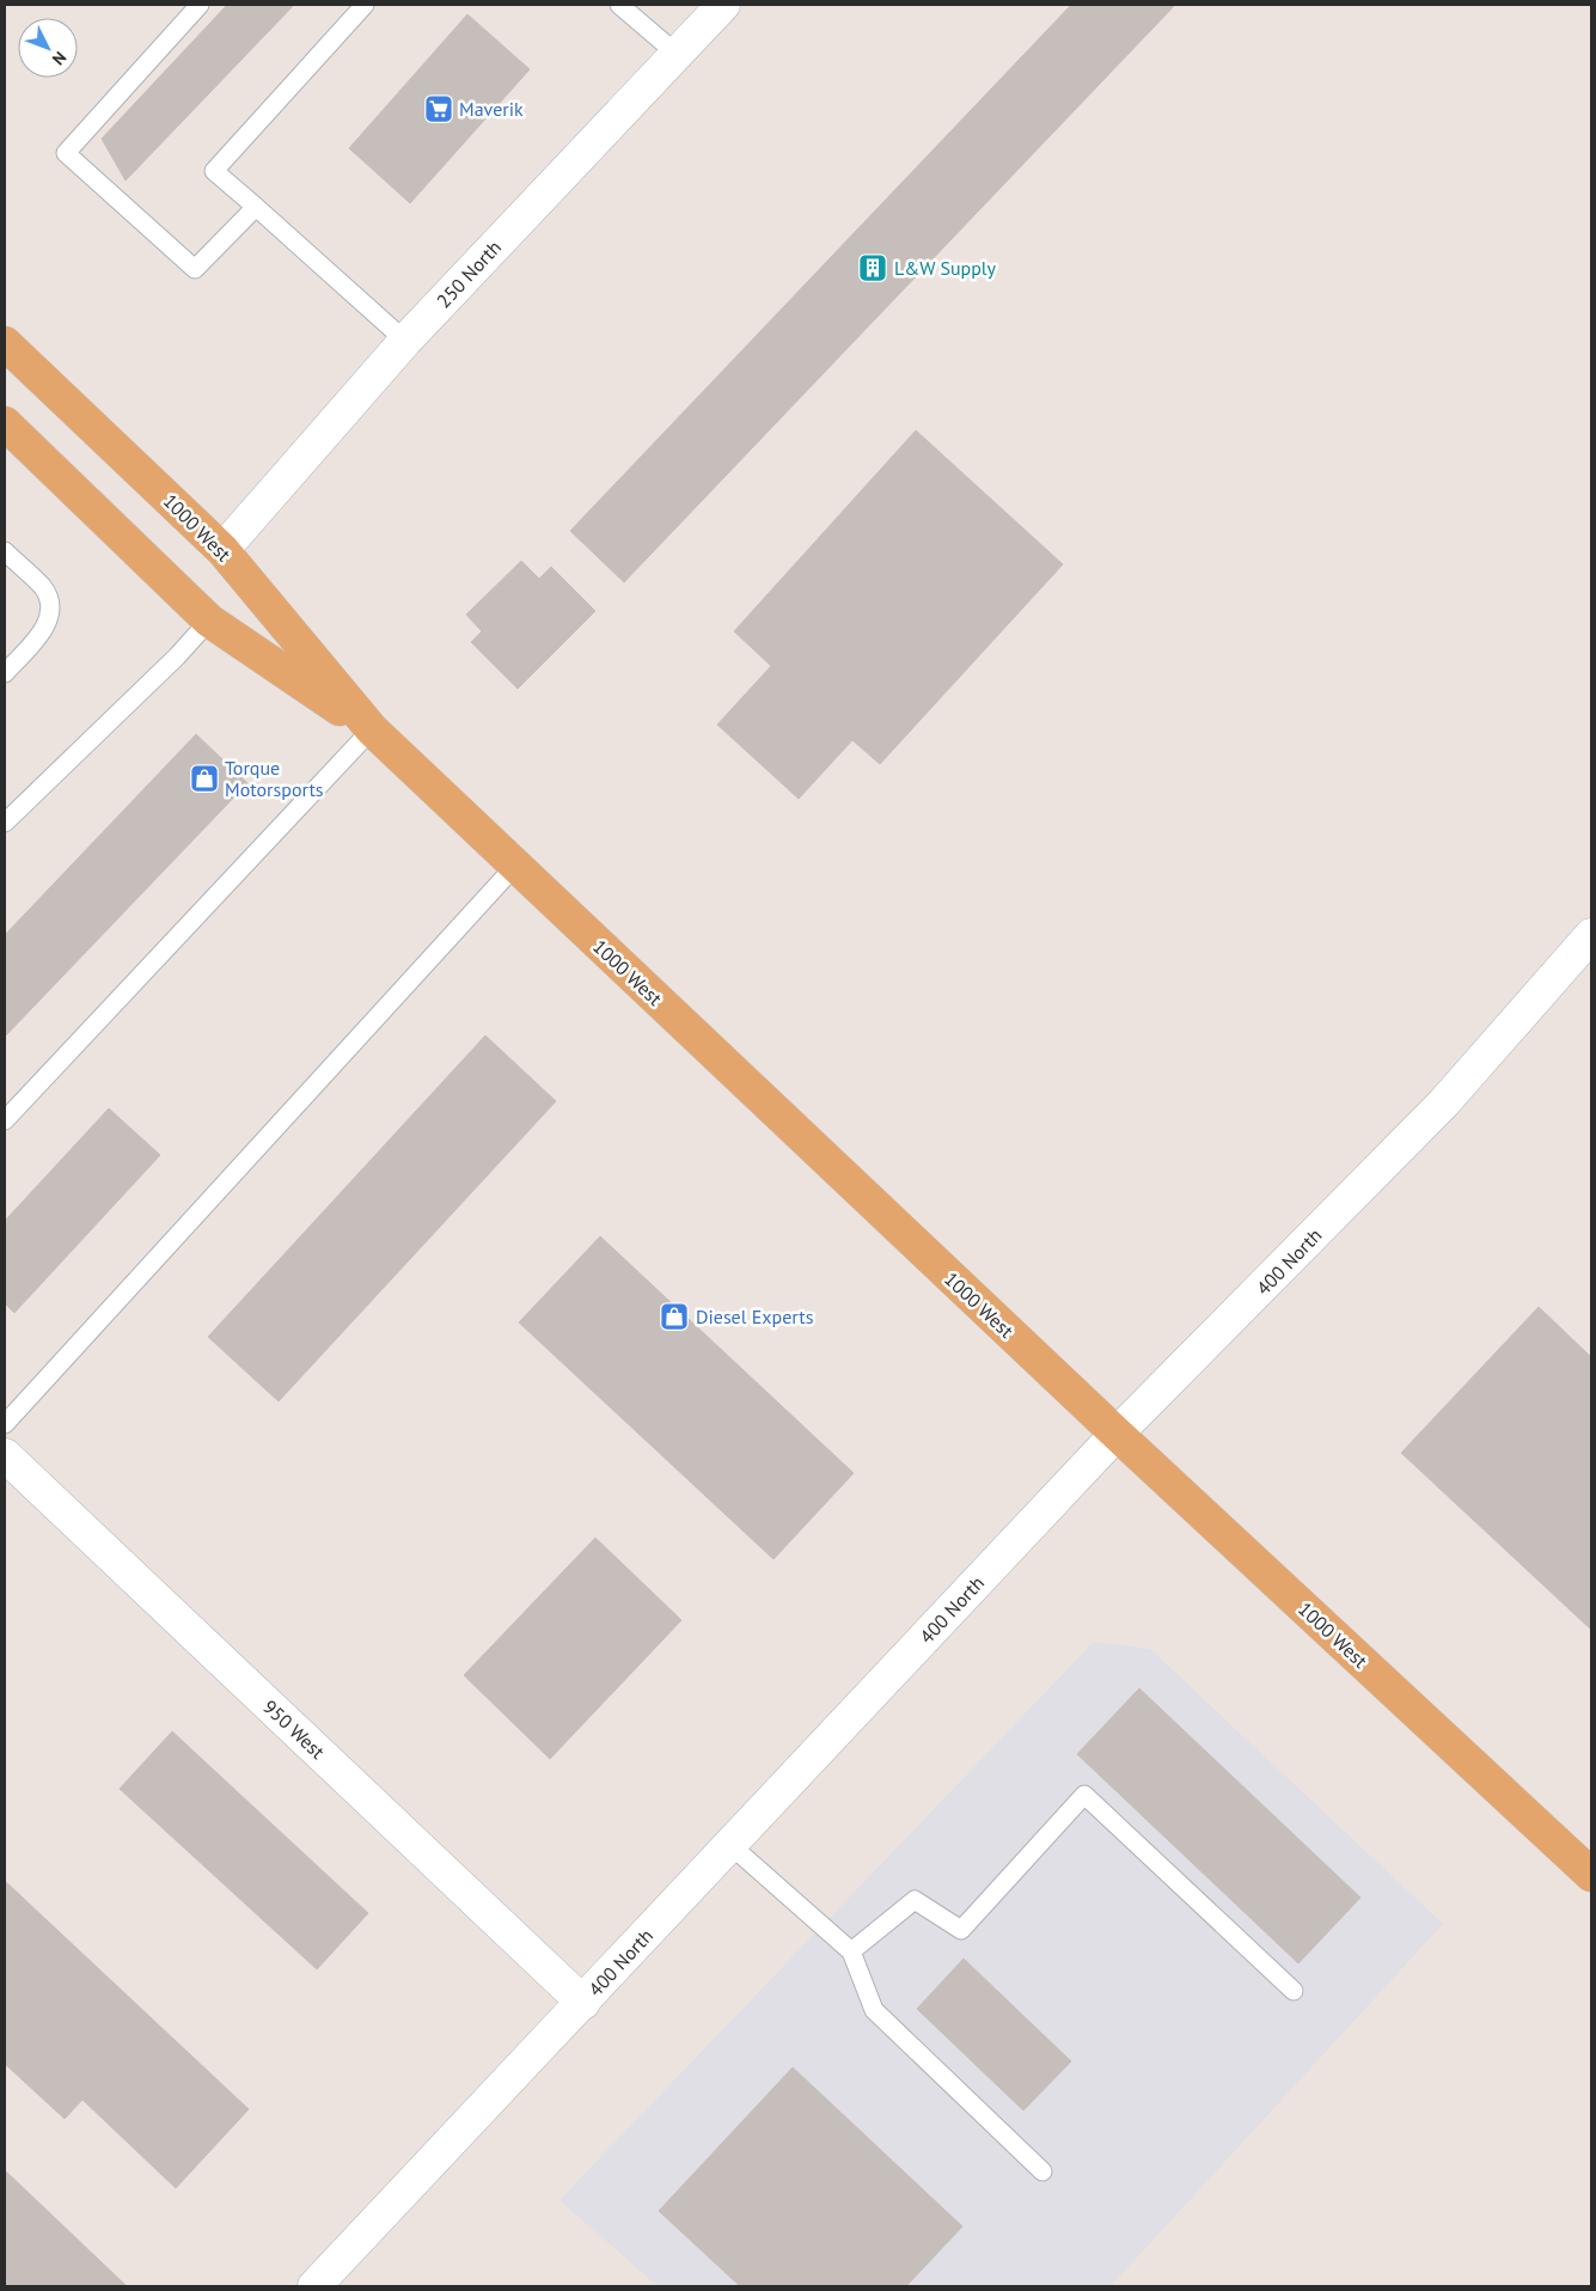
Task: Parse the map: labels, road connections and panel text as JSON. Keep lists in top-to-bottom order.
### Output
{
  "streets": {
    "main road": ["1000 West"],
    "street": ["250 North", "400 North", "950 West"]
  },
  "crossings": [
    ["250 North", "1000 West"],
    ["1000 West", "400 North"],
    ["400 North", "950 West"]
  ],
  "places": {
    "supermarket": ["Maverik"],
    "building": ["L&W Supply"],
    "shop": ["Torque Motorsports", "Diesel Experts"]
  },
  "north": "bottom right"
}
